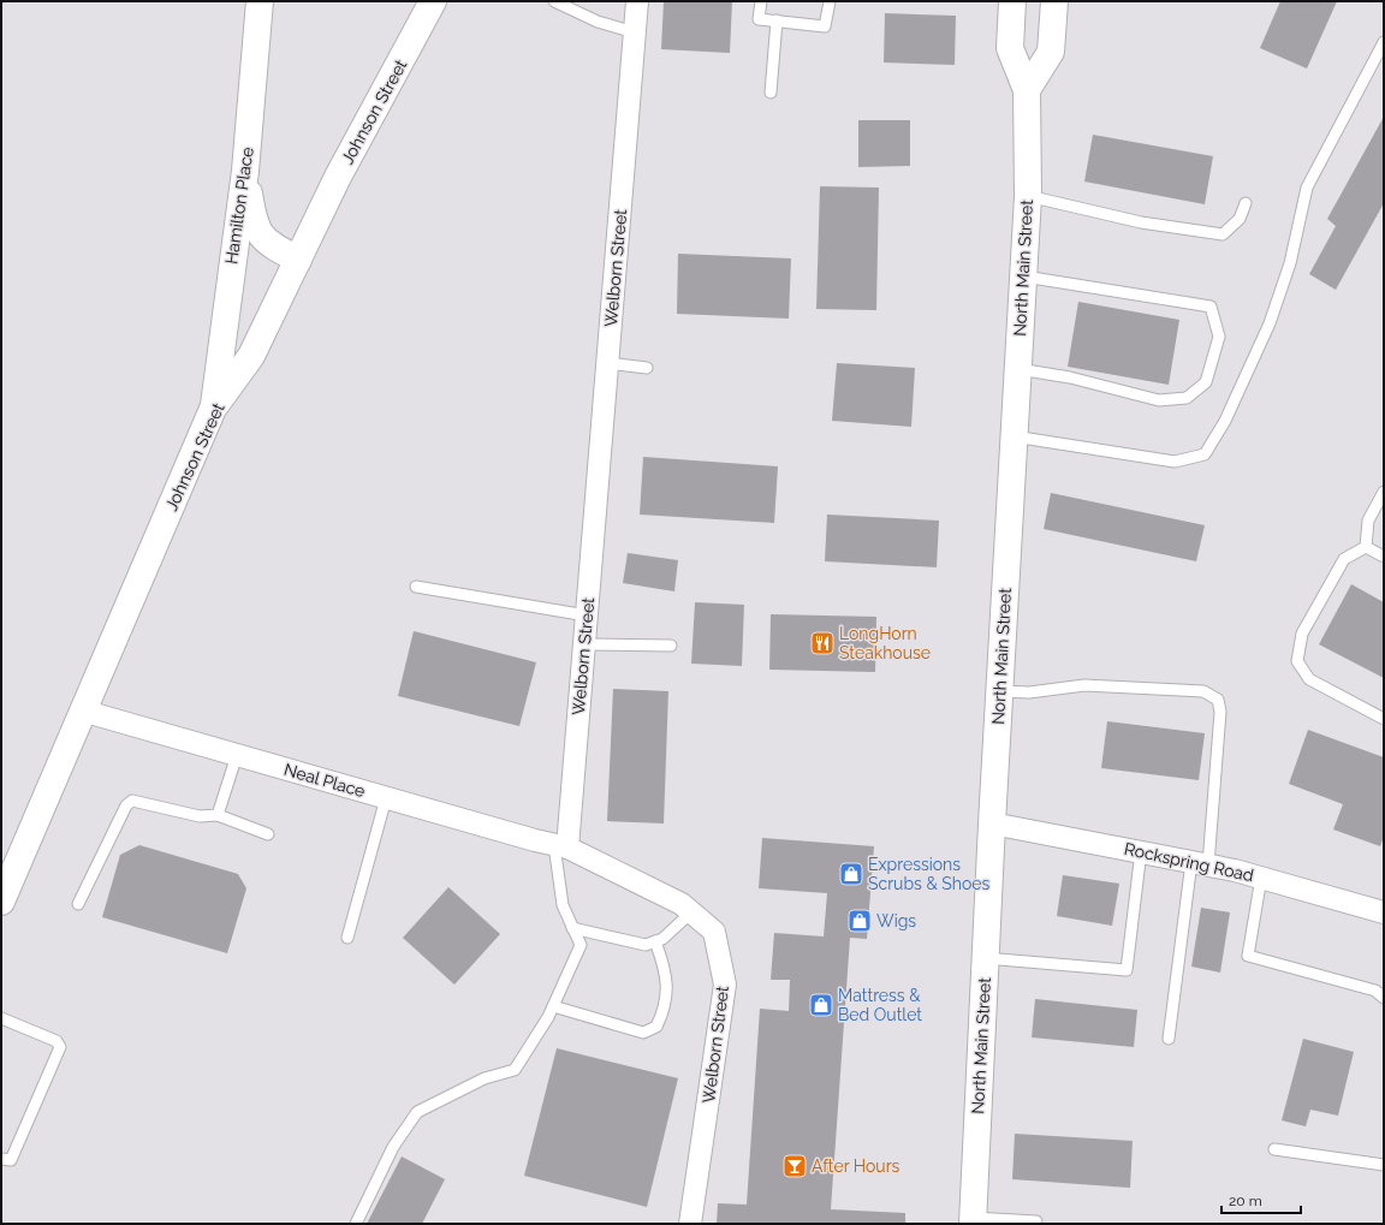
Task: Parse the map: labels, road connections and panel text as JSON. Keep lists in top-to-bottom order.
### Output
{
  "streets": {
    "street": [
      "Johnson Street",
      "Hamilton Place",
      "Welborn Street",
      "North Main Street",
      "Neal Place",
      "Rockspring Road"
    ]
  },
  "crossings": [
    ["Johnson Street", "Hamilton Place"],
    ["Johnson Street", "Neal Place"],
    ["Welborn Street", "Neal Place"],
    ["North Main Street", "Rockspring Road"]
  ],
  "places": {
    "restaurant": ["LongHorn Steakhouse"],
    "shop": ["Expressions Scrubs & Shoes", "Wigs", "Mattress & Bed Outlet"],
    "bar": ["After Hours"]
  },
  "scale_bar": "20 m"
}
